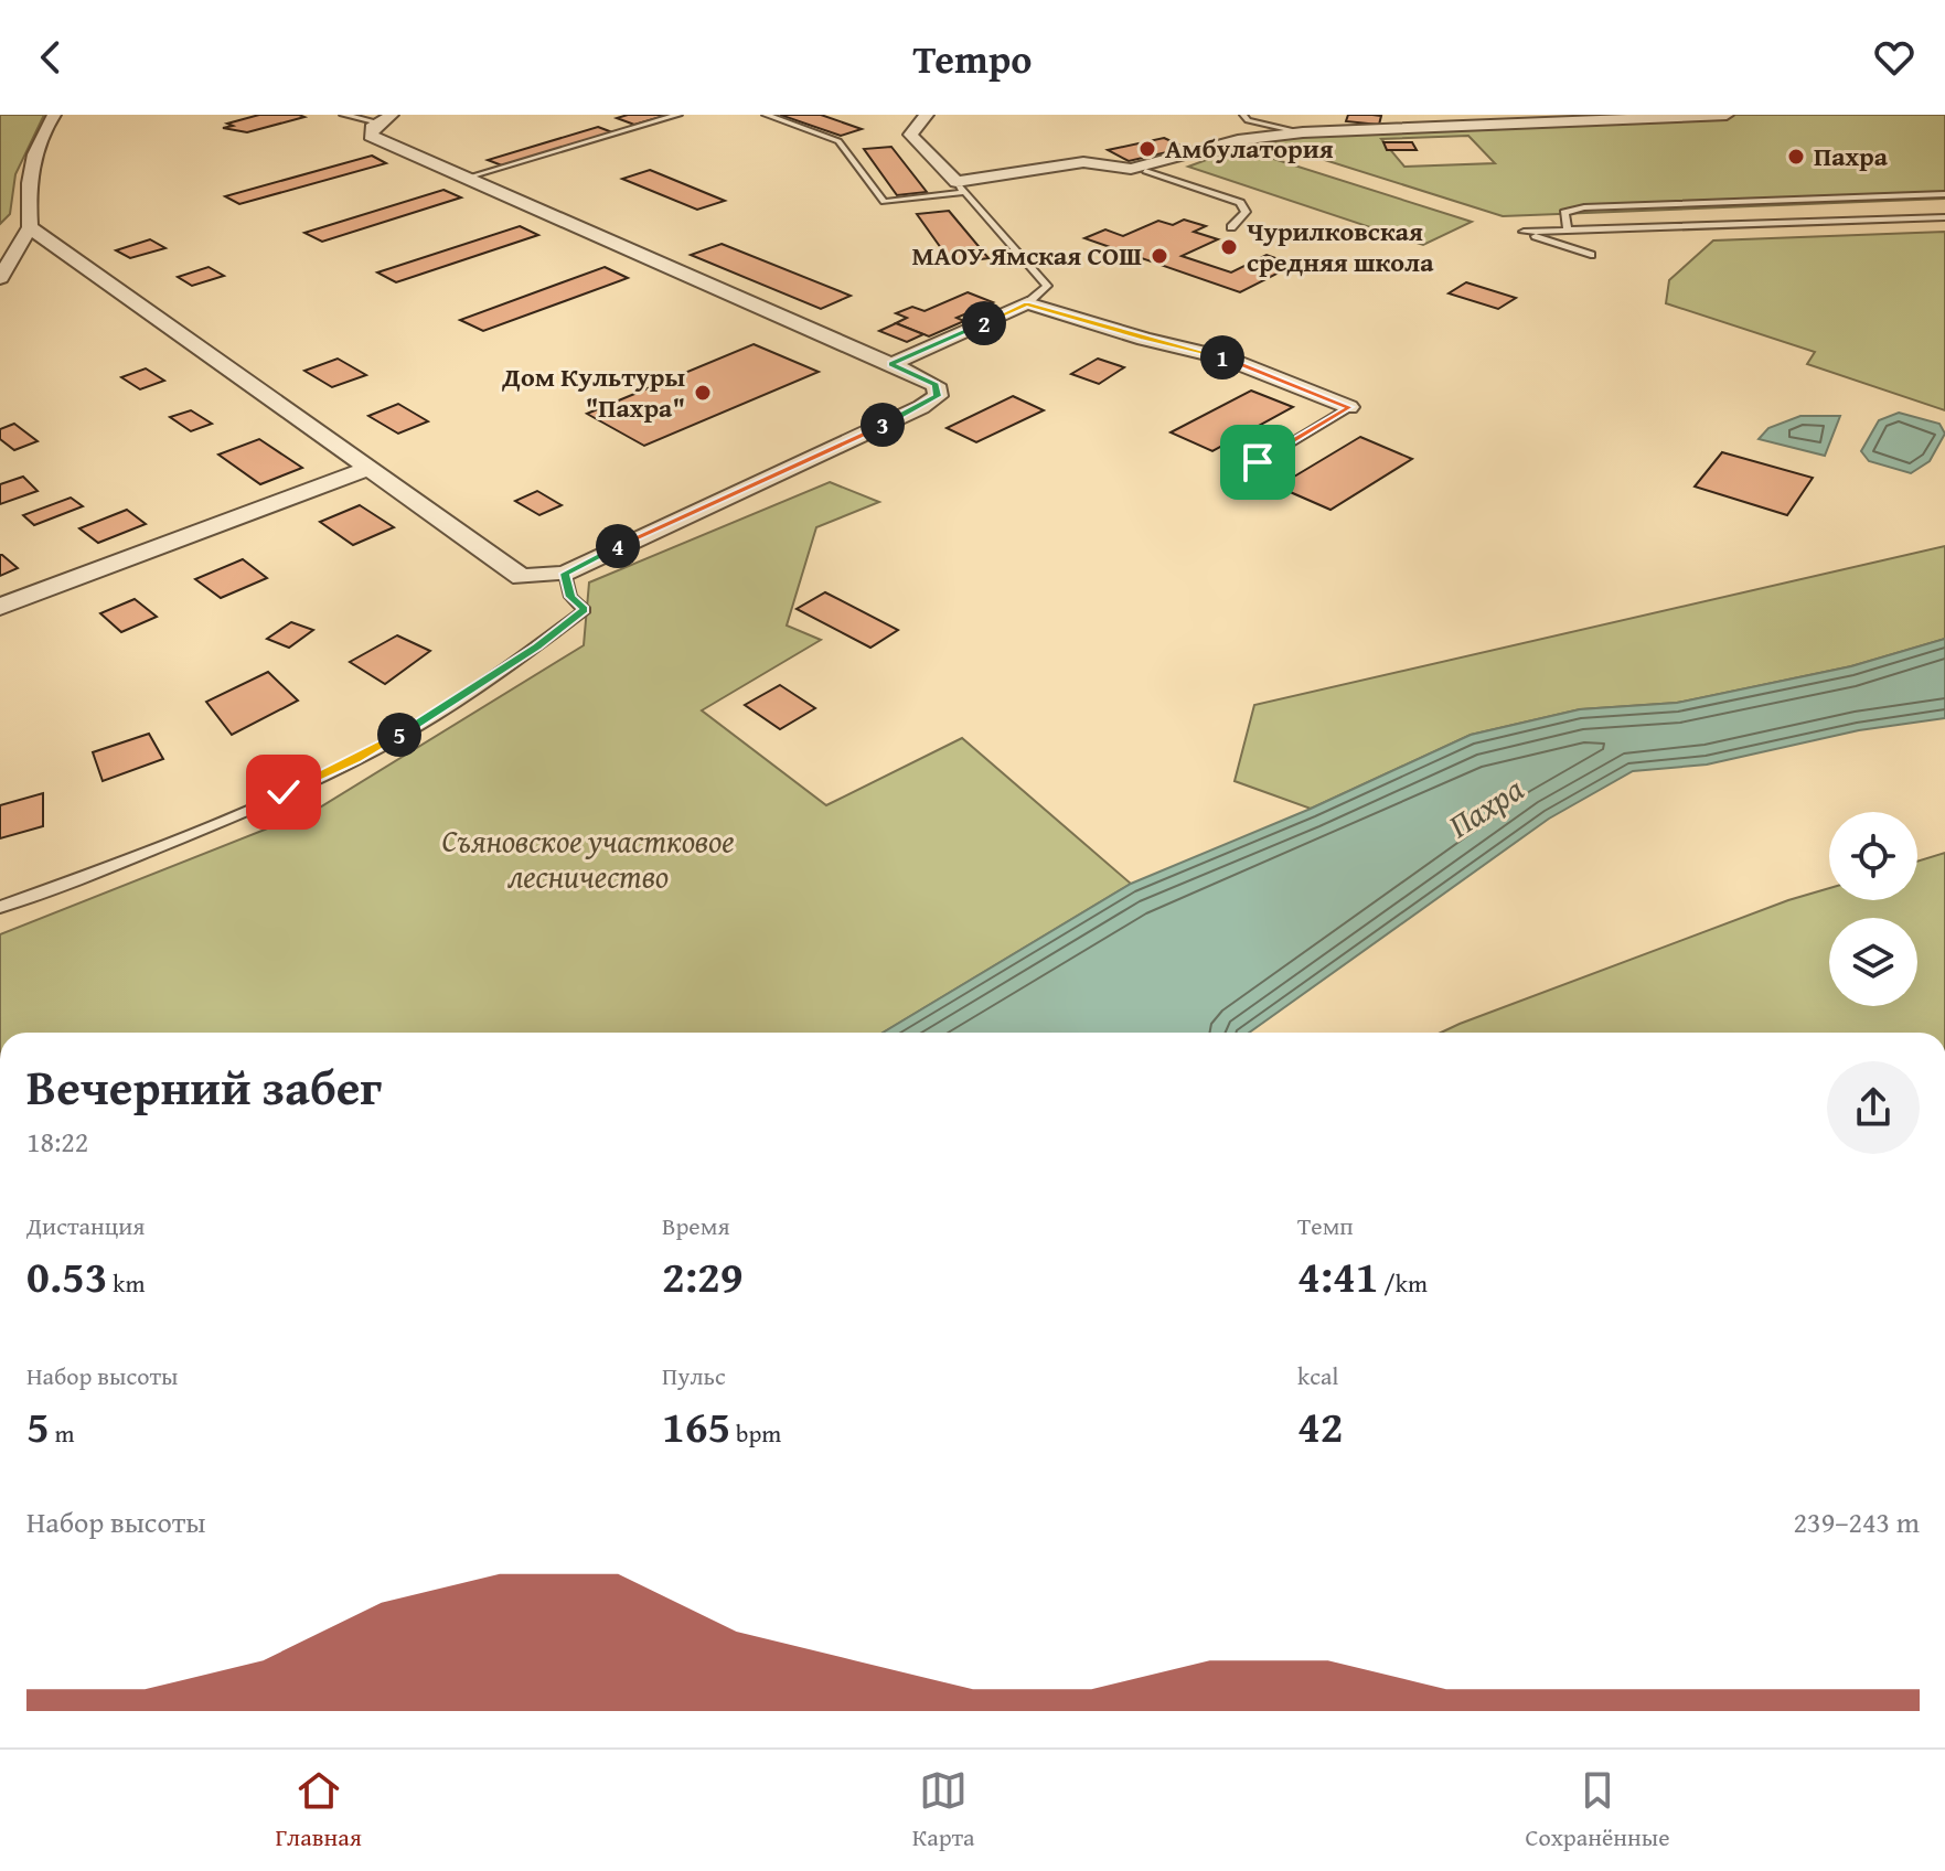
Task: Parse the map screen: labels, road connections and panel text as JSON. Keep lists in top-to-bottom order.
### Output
{
  "water": ["Пахра"],
  "parks": ["Съяновское участковое лесничество"],
  "places": [
    "Амбулатория",
    "Пахра",
    "Чурилковская средняя школа",
    "МАОУ Ямская СОШ",
    "Дом Культуры \"Пахра\""
  ],
  "page": {
    "header": "Tempo",
    "pins": [
      "2",
      "1",
      "3",
      "4",
      "5"
    ],
    "heading": ["Вечерний забег", "18:22"],
    "stats": [
      ["Дистанция", "0.53 km"],
      ["Время", "2:29"],
      ["Темп", "4:41 /km"],
      ["Набор высоты", "5 m"],
      ["Пульс", "165 bpm"],
      ["kcal", "42"]
    ],
    "chart": ["Набор высоты", "239–243 m"],
    "tabs": ["Главная", "Карта", "Сохранённые"]
  }
}
